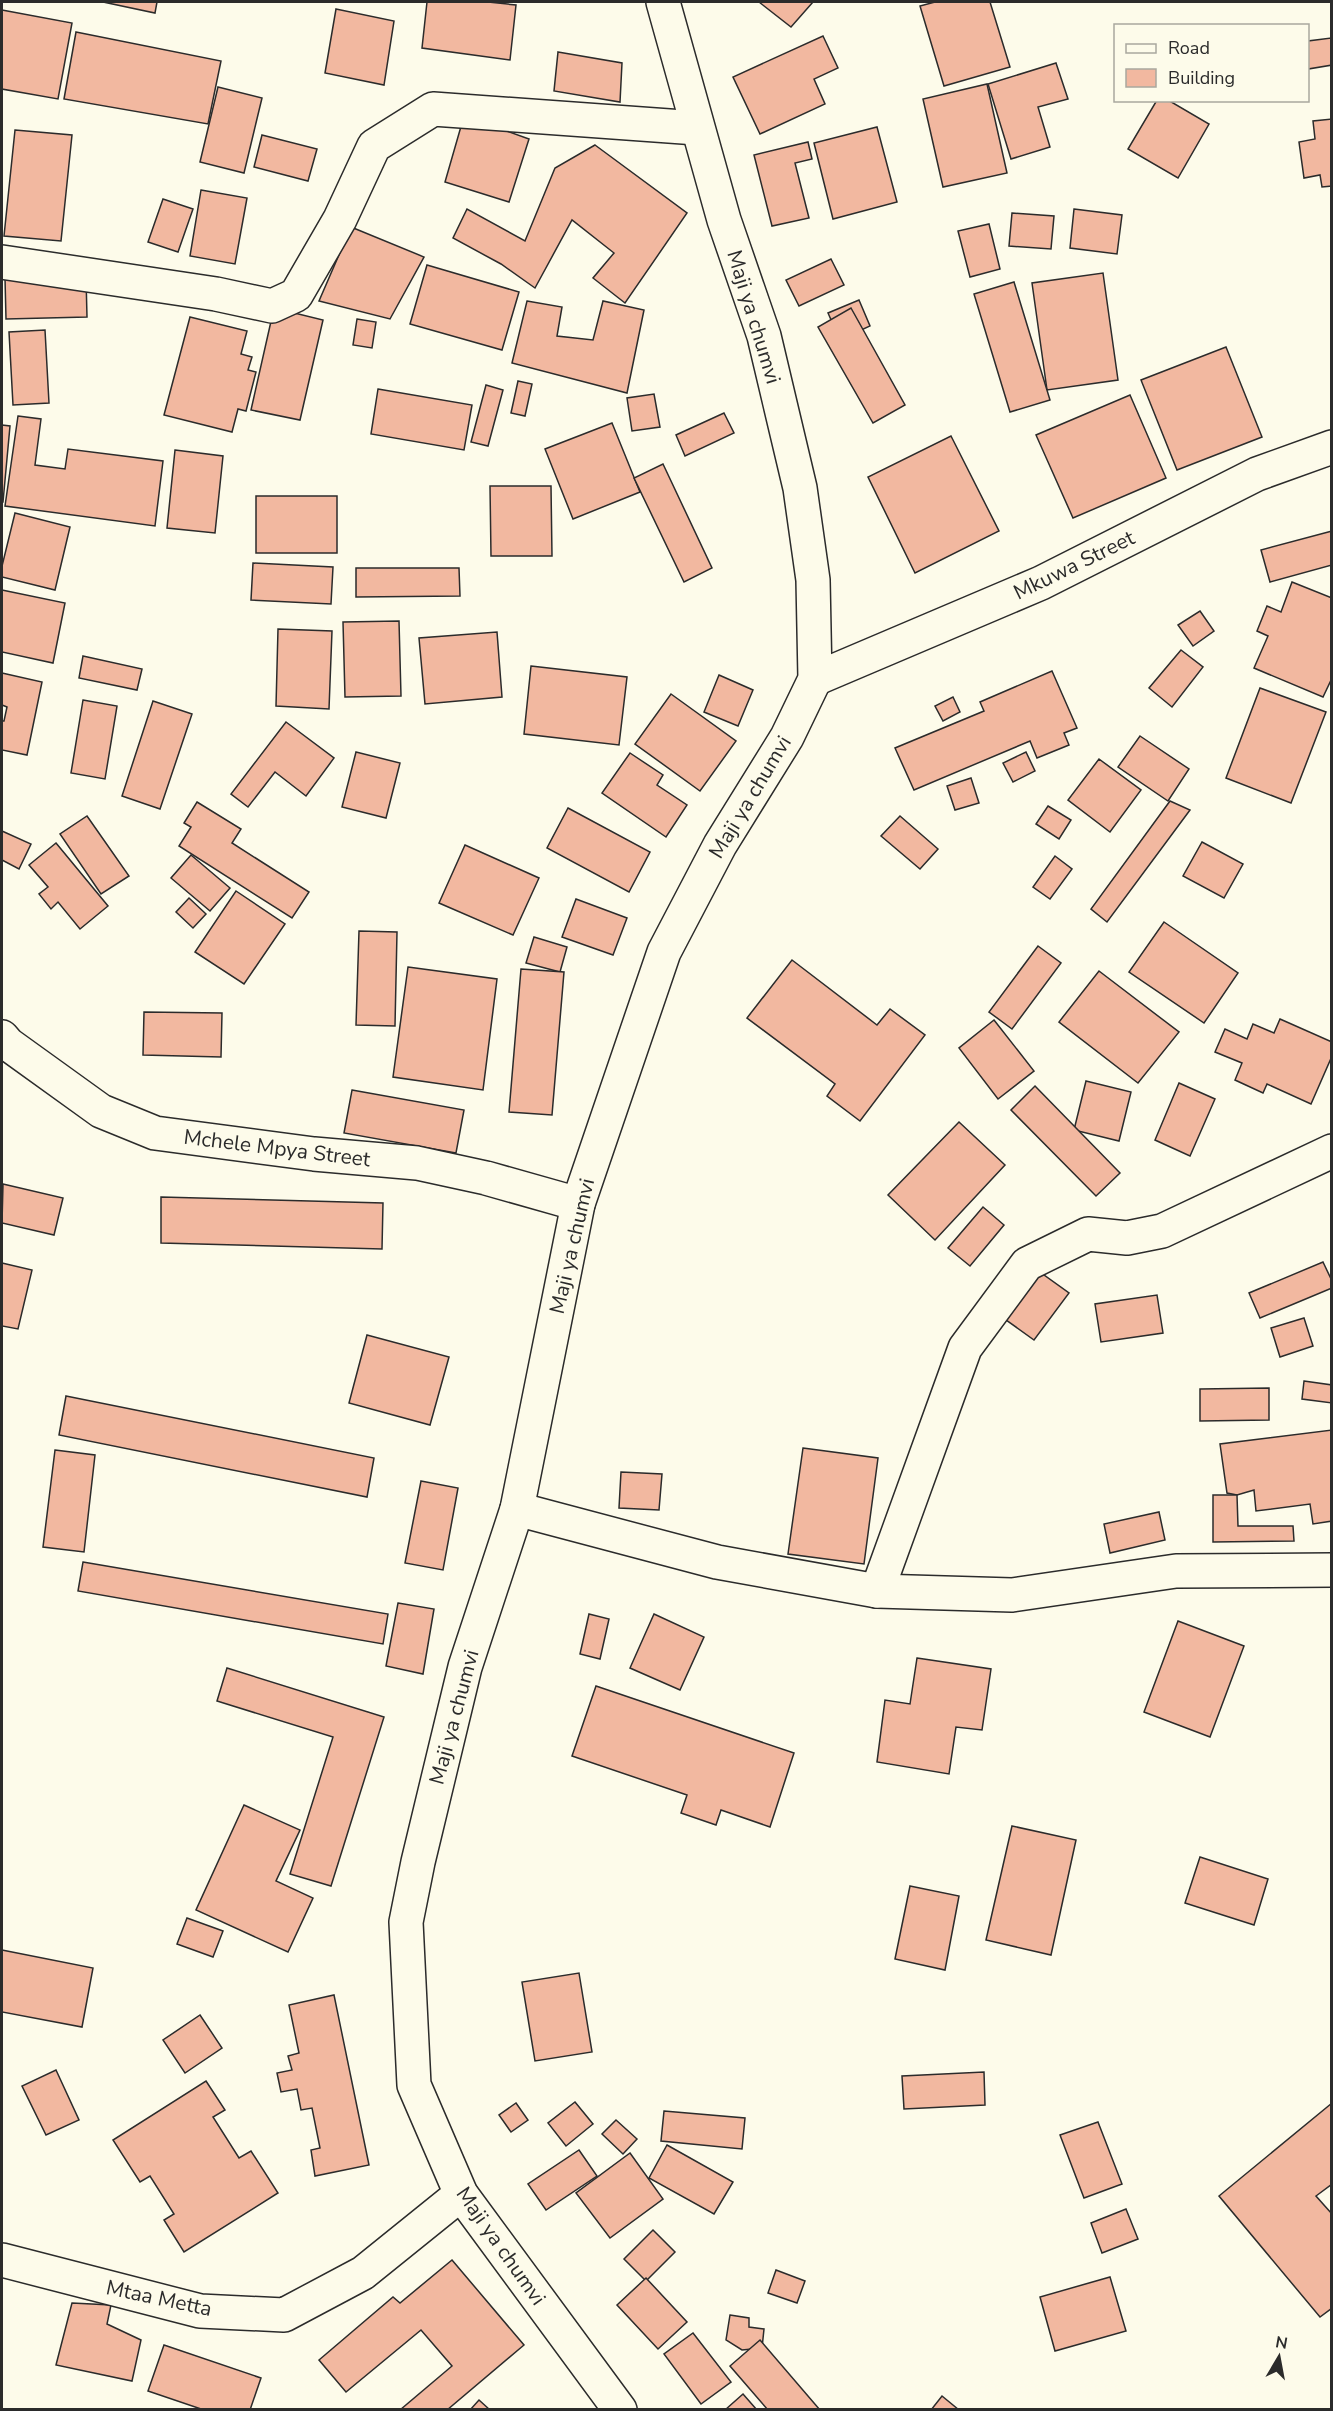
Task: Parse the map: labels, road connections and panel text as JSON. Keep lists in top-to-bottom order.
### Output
{
  "streets": {
    "street": [
      "Maji ya chumvi",
      "Mkuwa Street",
      "Mchele Mpya Street",
      "Mtaa Metta"
    ]
  },
  "crossings": [
    ["Maji ya chumvi", "Mkuwa Street"],
    ["Maji ya chumvi", "Mchele Mpya Street"],
    ["Maji ya chumvi", "Mtaa Metta"]
  ],
  "legend": ["Road", "Building"],
  "north": "top"
}
